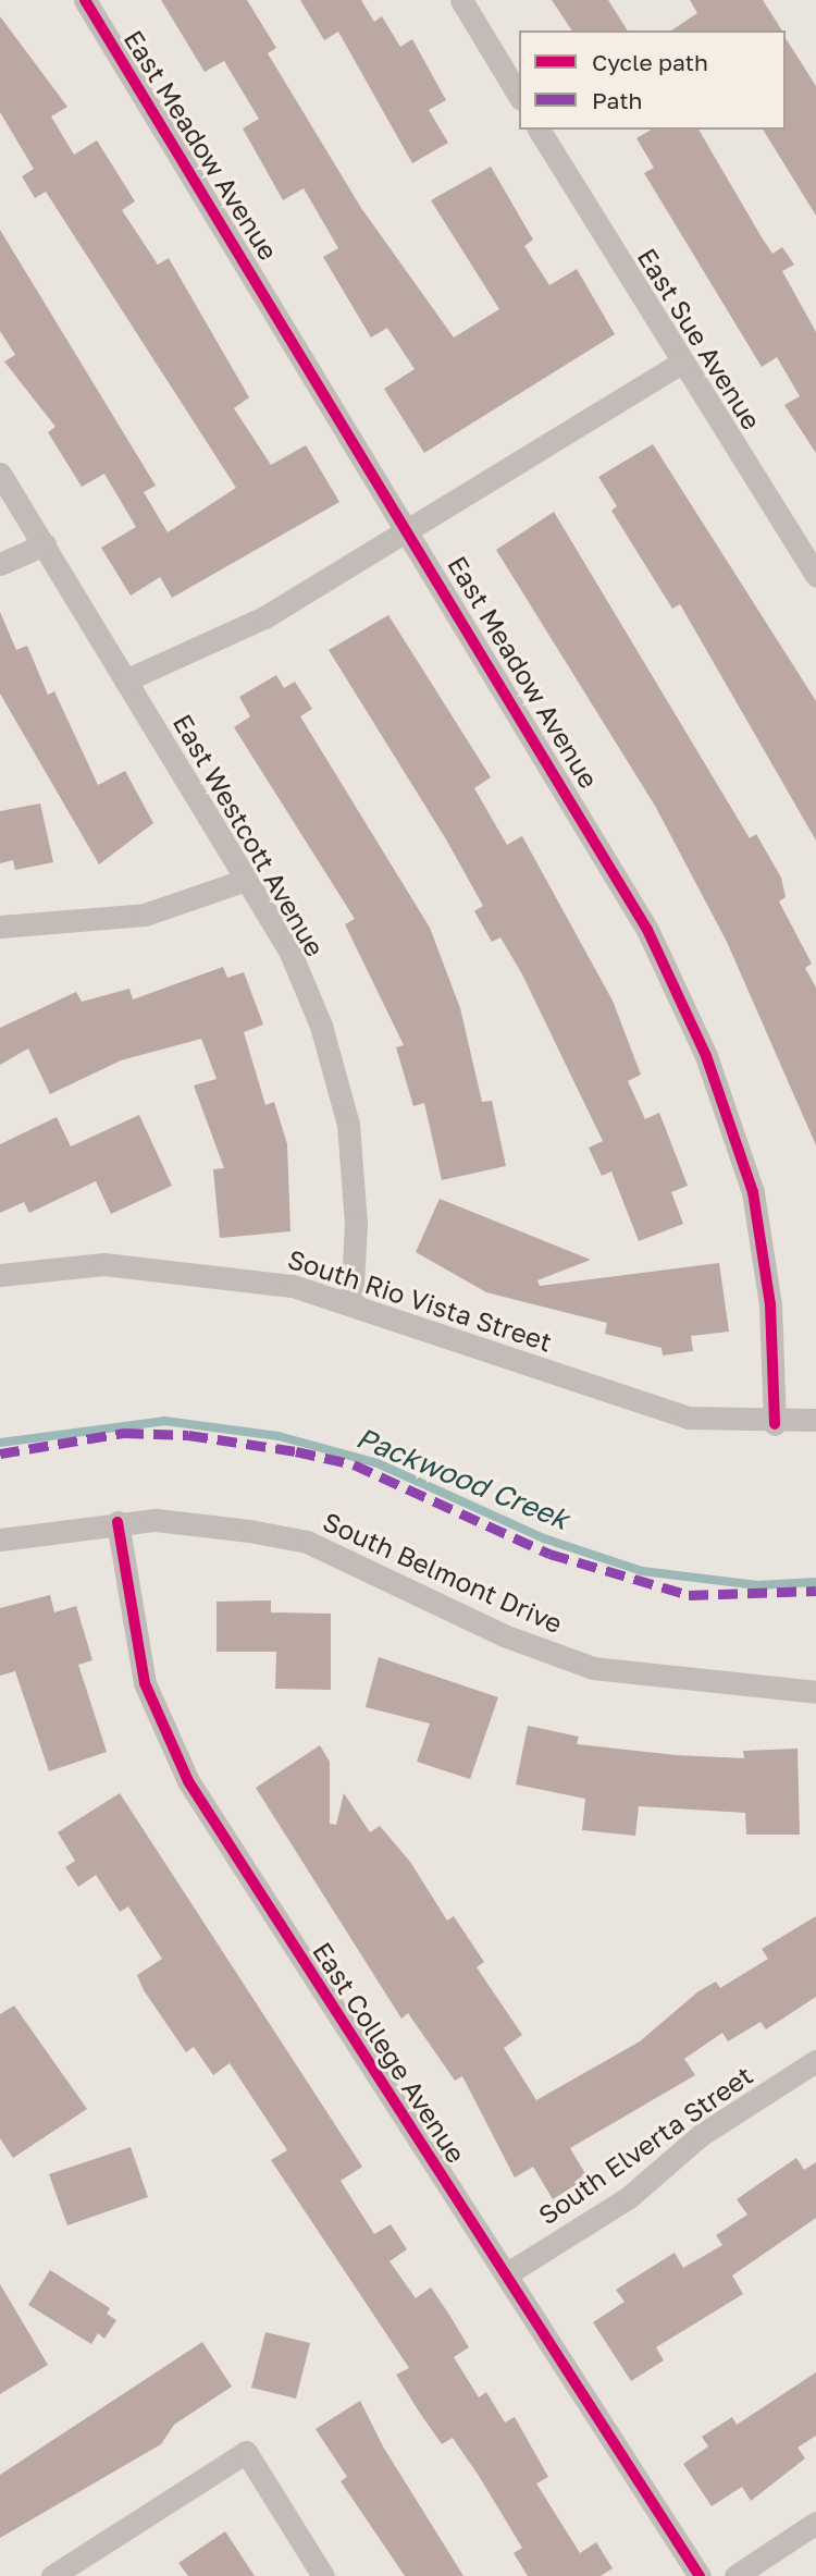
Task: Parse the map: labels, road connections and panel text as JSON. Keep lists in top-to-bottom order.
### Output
{
  "streets": {
    "street": [
      "East Meadow Avenue",
      "East Sue Avenue",
      "East Westcott Avenue",
      "South Rio Vista Street",
      "South Belmont Drive",
      "East College Avenue",
      "South Elverta Street"
    ]
  },
  "crossings": [
    ["East Meadow Avenue", "South Rio Vista Street"],
    ["East Westcott Avenue", "South Rio Vista Street"],
    ["South Belmont Drive", "East College Avenue"],
    ["East College Avenue", "South Elverta Street"]
  ],
  "water": ["Packwood Creek"],
  "legend": ["Cycle path", "Path"]
}
